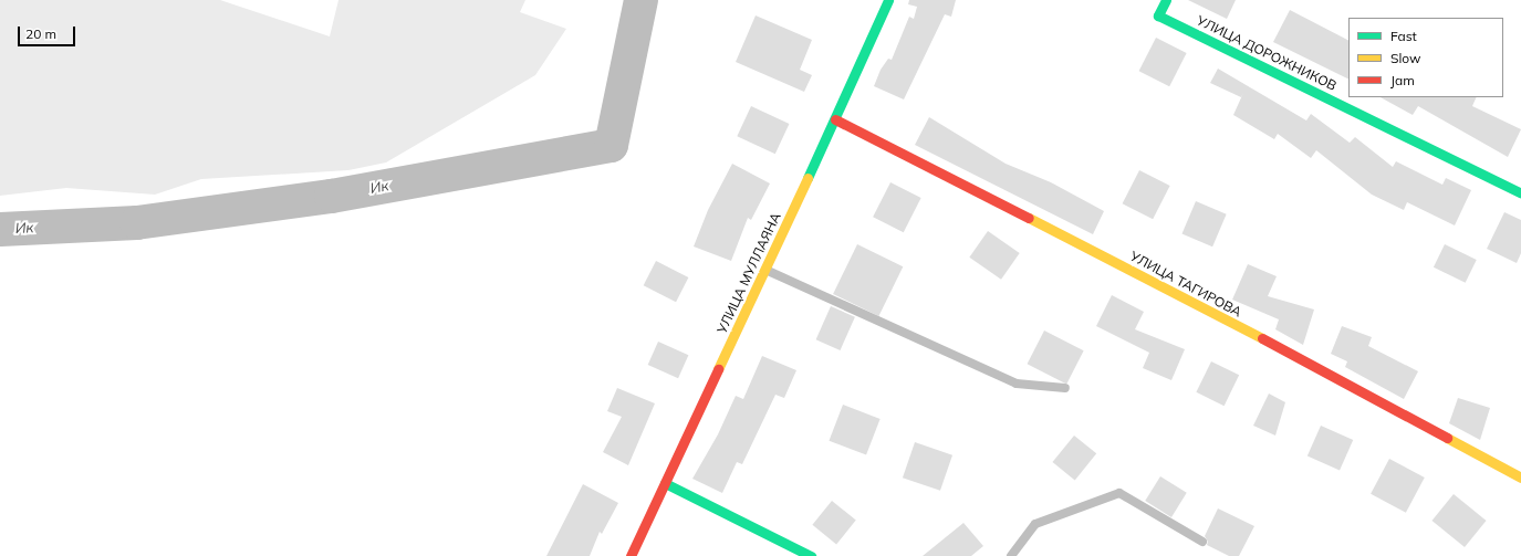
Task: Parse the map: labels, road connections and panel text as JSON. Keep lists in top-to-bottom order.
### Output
{
  "streets": {
    "street": ["УЛИЦА ДОРОЖНИКОВ", "УЛИЦА МУЛЛАЯНА", "УЛИЦА ТАГИРОВА"]
  },
  "crossings": [
    ["УЛИЦА МУЛЛАЯНА", "УЛИЦА ТАГИРОВА"]
  ],
  "water": ["Ик"],
  "legend": ["Fast", "Slow", "Jam"],
  "scale_bar": "20 m"
}
